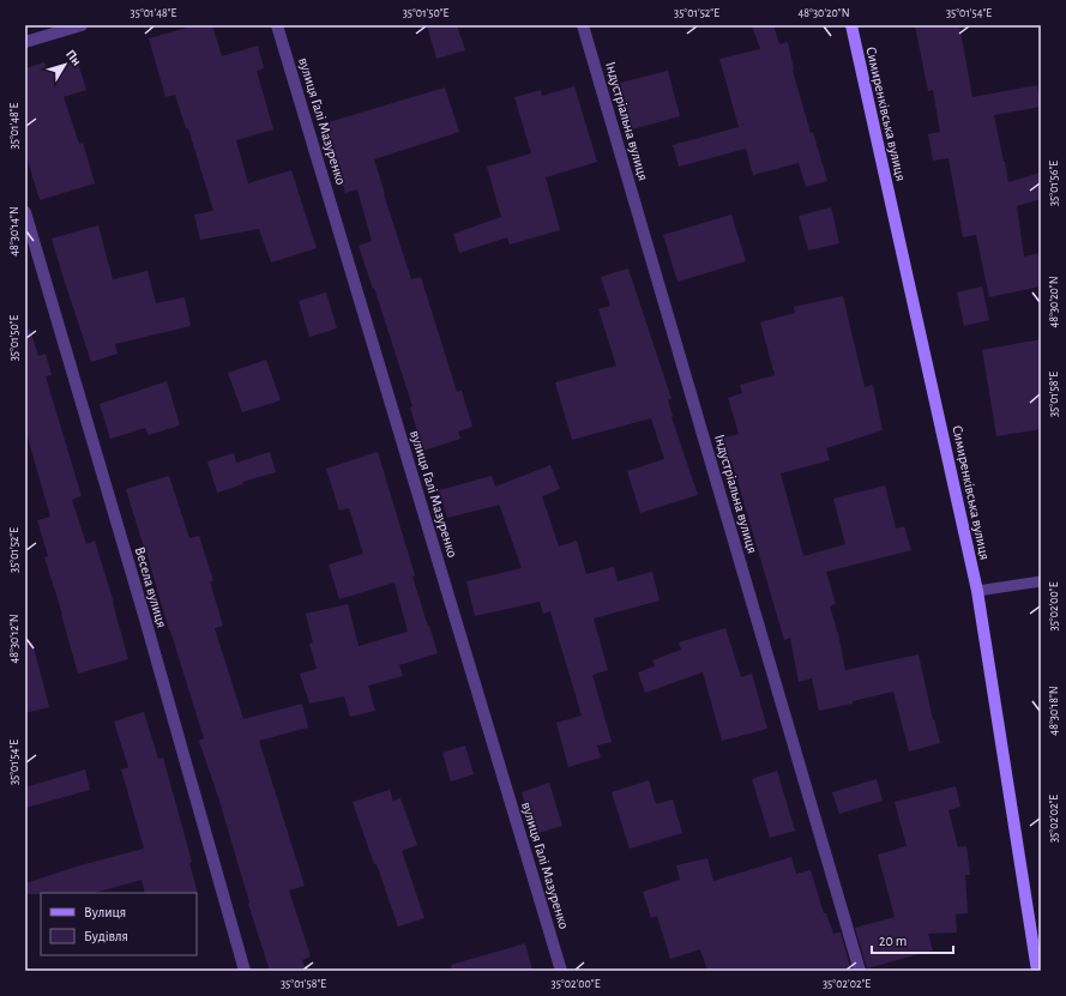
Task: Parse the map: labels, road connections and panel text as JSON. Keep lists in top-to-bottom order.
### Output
{
  "streets": {
    "main road": ["Симиренківська вулиця"],
    "street": ["вулиця Галі Мазуренко", "Індустріальна вулиця", "Весела вулиця"]
  },
  "legend": ["Вулиця", "Будівля"],
  "scale_bar": "20 m",
  "north": "top right",
  "coordinates": [
    "35°01'48\"E",
    "35°01'50\"E",
    "35°01'52\"E",
    "48°30'20\"N",
    "35°01'54\"E",
    "35°01'56\"E",
    "48°30'14\"N",
    "35°01'58\"E",
    "35°02'00\"E",
    "48°30'12\"N",
    "48°30'18\"N",
    "35°02'02\"E"
  ]
}
